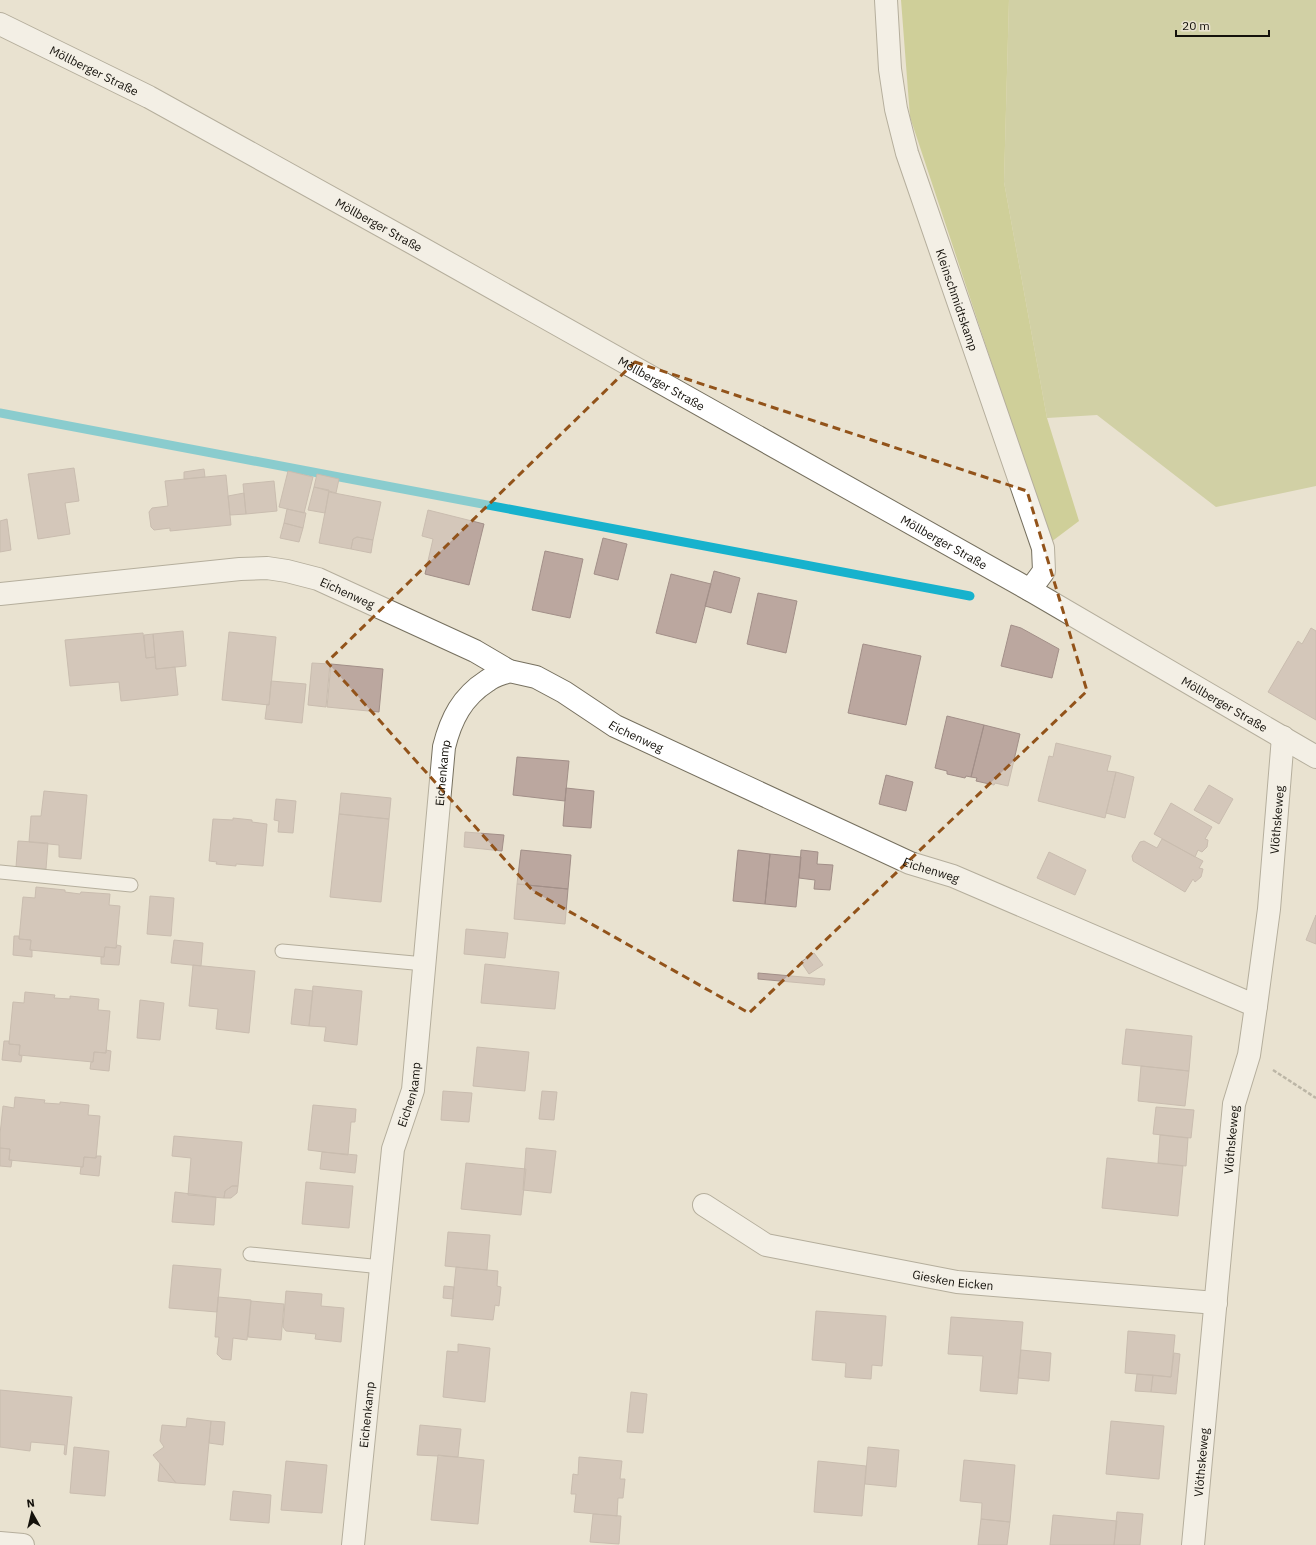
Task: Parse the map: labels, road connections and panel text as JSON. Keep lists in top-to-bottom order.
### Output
{
  "streets": {
    "street": [
      "Möllberger Straße",
      "Kleinschmidtskamp",
      "Eichenweg",
      "Eichenkamp",
      "Vlöthskeweg",
      "Giesken Eicken"
    ]
  },
  "crossings": [
    ["Möllberger Straße", "Kleinschmidtskamp"],
    ["Möllberger Straße", "Vlöthskeweg"],
    ["Eichenweg", "Eichenkamp"],
    ["Eichenweg", "Vlöthskeweg"],
    ["Vlöthskeweg", "Giesken Eicken"]
  ],
  "scale_bar": "20 m",
  "north": "top"
}
